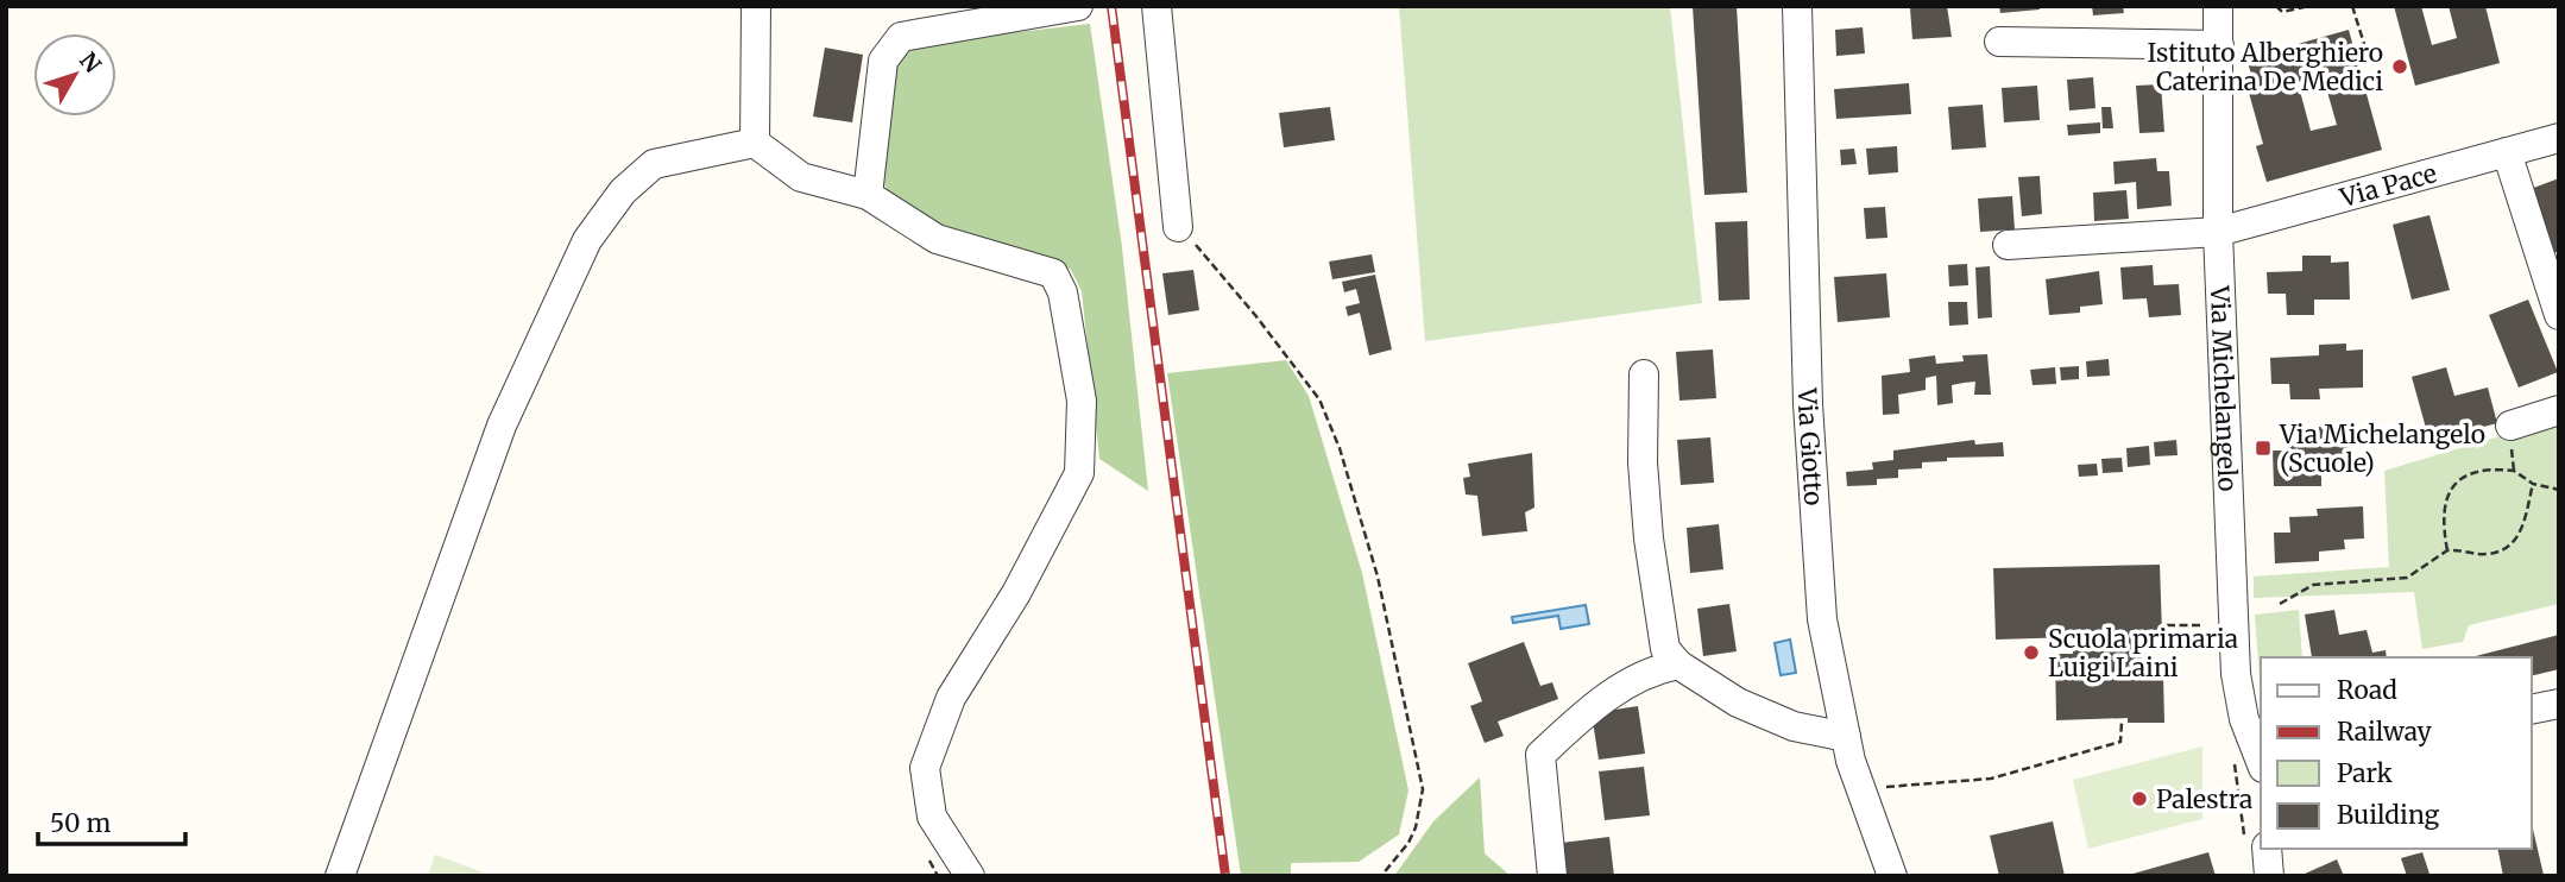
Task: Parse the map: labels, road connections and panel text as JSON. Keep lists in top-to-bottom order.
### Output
{
  "streets": {
    "street": ["Via Pace", "Via Michelangelo", "Via Giotto"]
  },
  "crossings": [
    ["Via Pace", "Via Michelangelo"]
  ],
  "places": {
    "other": ["Istituto Alberghiero Caterina De Medici", "Scuola primaria Luigi Laini", "Palestra"],
    "transit": ["Via Michelangelo (Scuole)"]
  },
  "legend": [
    "Road",
    "Railway",
    "Park",
    "Building"
  ],
  "scale_bar": "50 m",
  "north": "top right"
}
